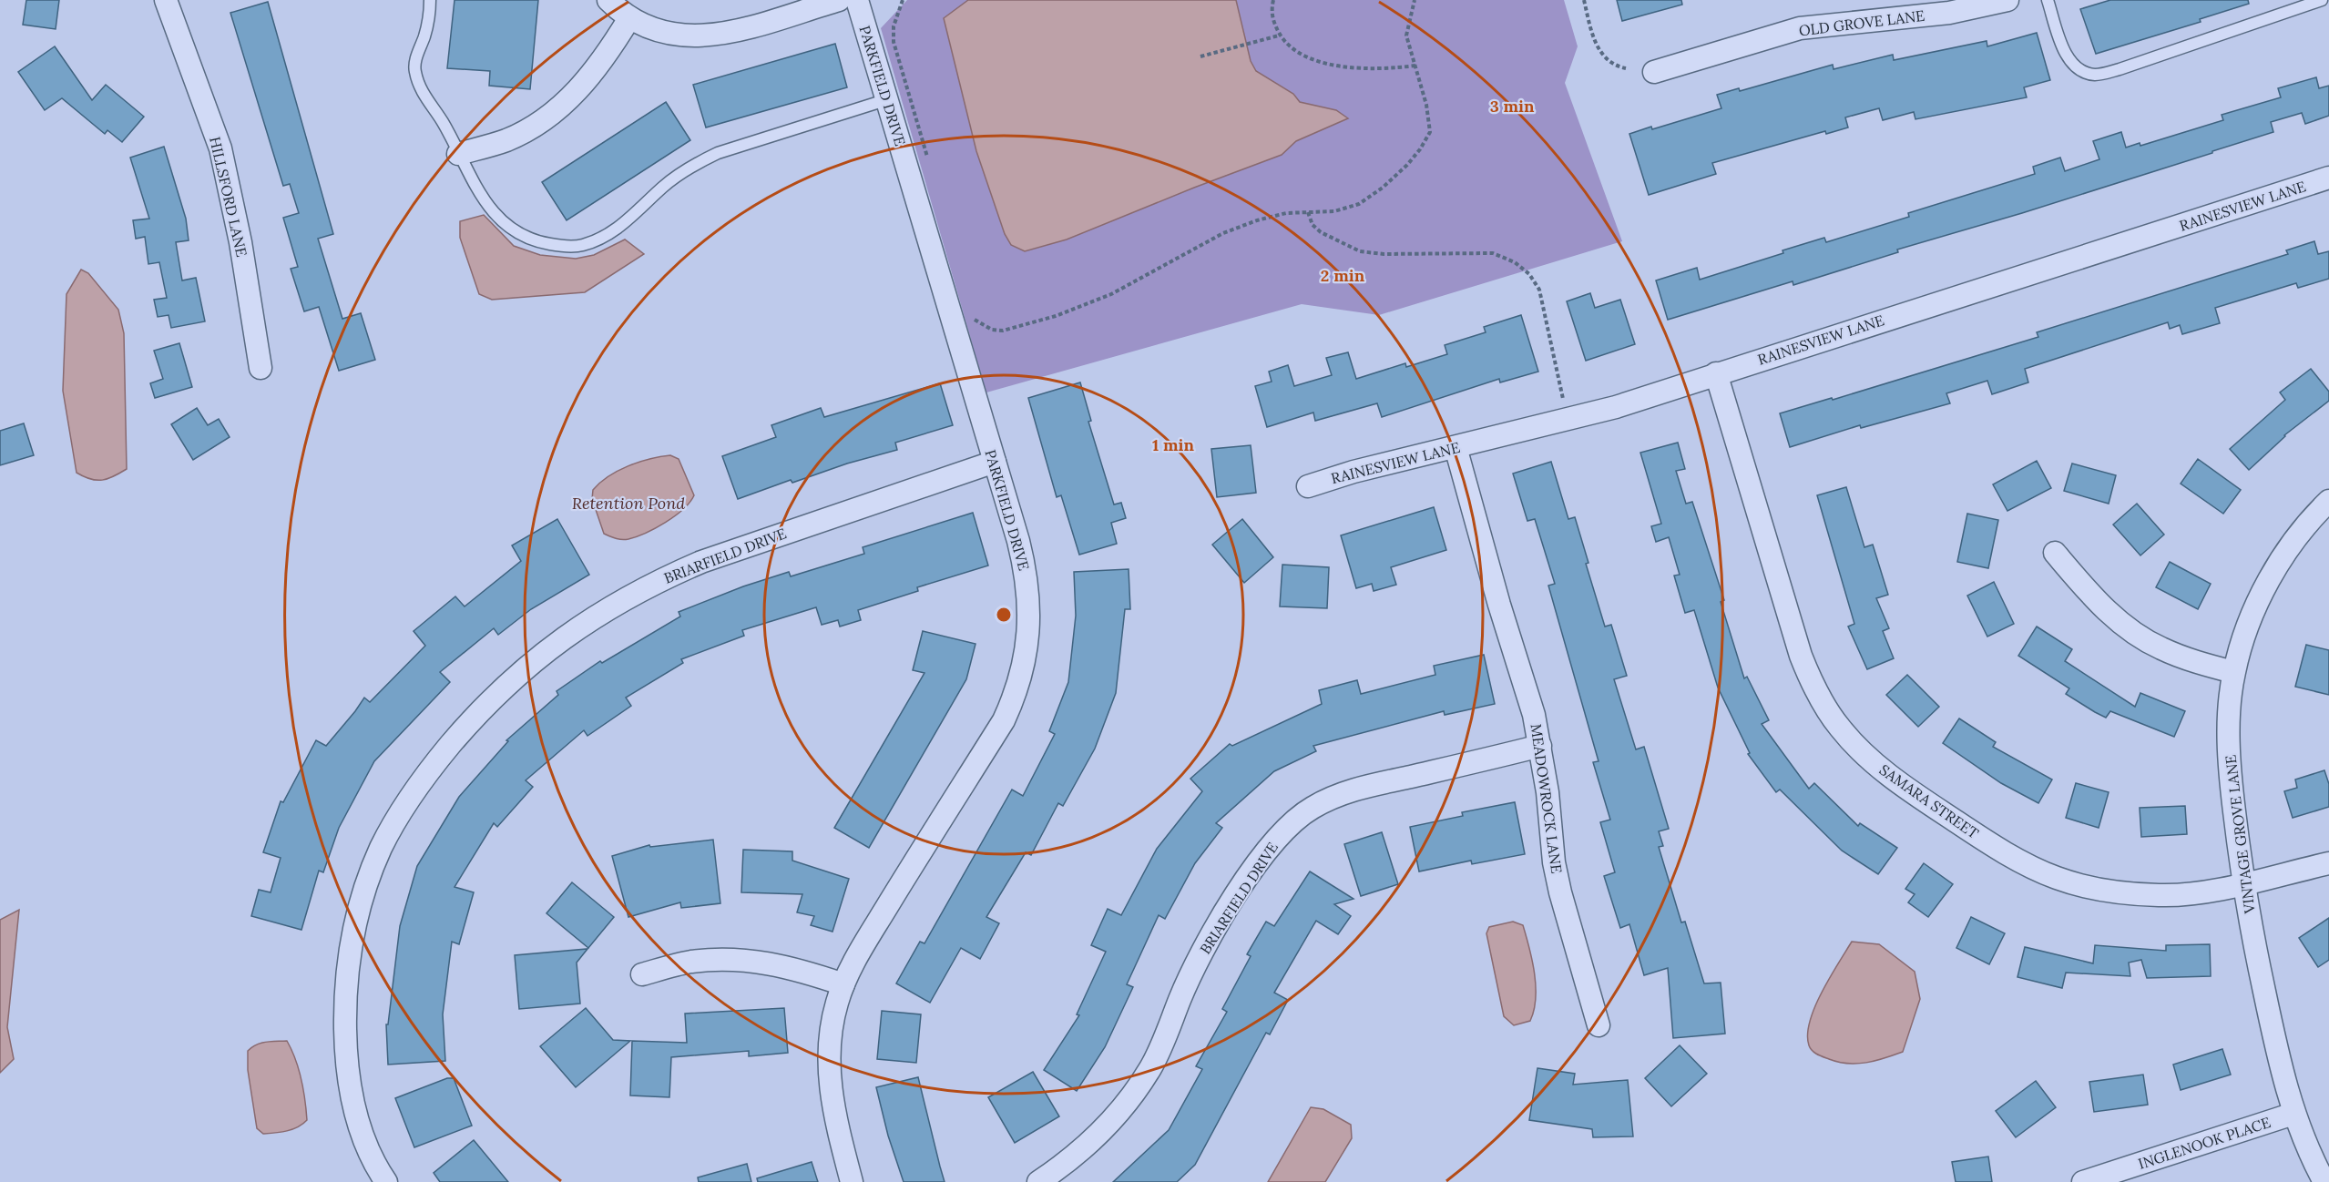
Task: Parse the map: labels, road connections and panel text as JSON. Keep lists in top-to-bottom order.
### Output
{
  "streets": {
    "street": [
      "OLD GROVE LANE",
      "PARKFIELD DRIVE",
      "HILLSFORD LANE",
      "RAINESVIEW LANE",
      "BRIARFIELD DRIVE",
      "MEADOWROCK LANE",
      "SAMARA STREET",
      "VINTAGE GROVE LANE",
      "INGLENOOK PLACE"
    ]
  },
  "crossings": [
    ["PARKFIELD DRIVE", "BRIARFIELD DRIVE"],
    ["RAINESVIEW LANE", "MEADOWROCK LANE"],
    ["RAINESVIEW LANE", "SAMARA STREET"],
    ["BRIARFIELD DRIVE", "MEADOWROCK LANE"],
    ["SAMARA STREET", "VINTAGE GROVE LANE"],
    ["VINTAGE GROVE LANE", "INGLENOOK PLACE"]
  ],
  "water": ["Retention Pond"],
  "rings": ["3 min", "2 min", "1 min"]
}
